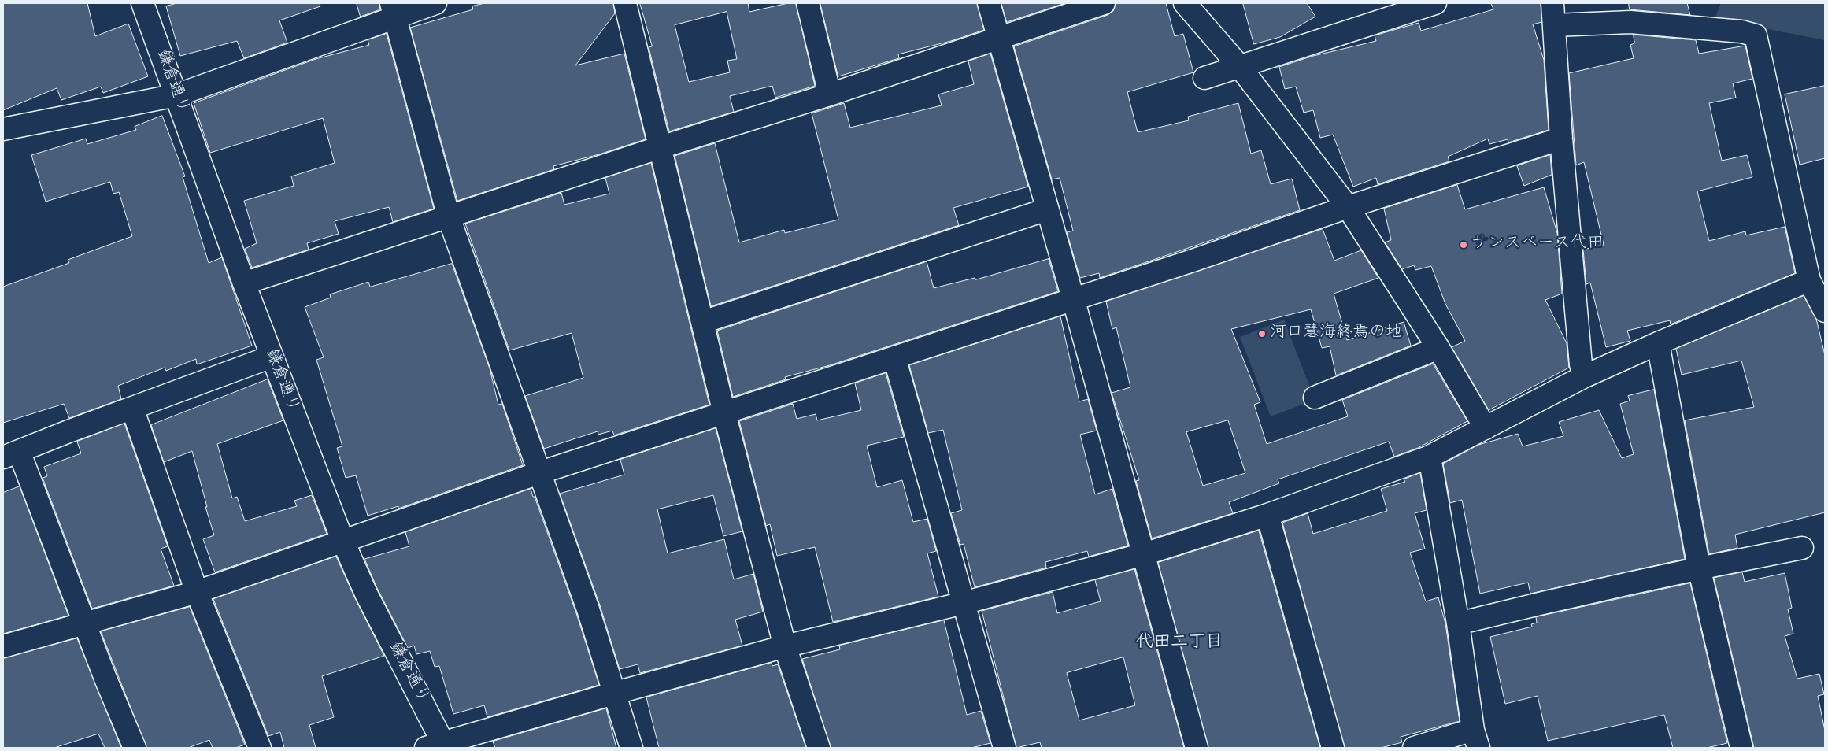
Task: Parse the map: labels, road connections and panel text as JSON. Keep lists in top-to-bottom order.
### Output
{
  "streets": {
    "street": ["鎌倉通り"]
  },
  "districts": ["代田二丁目"],
  "places": ["サンスペース代田", "河口慧海終焉の地"]
}
